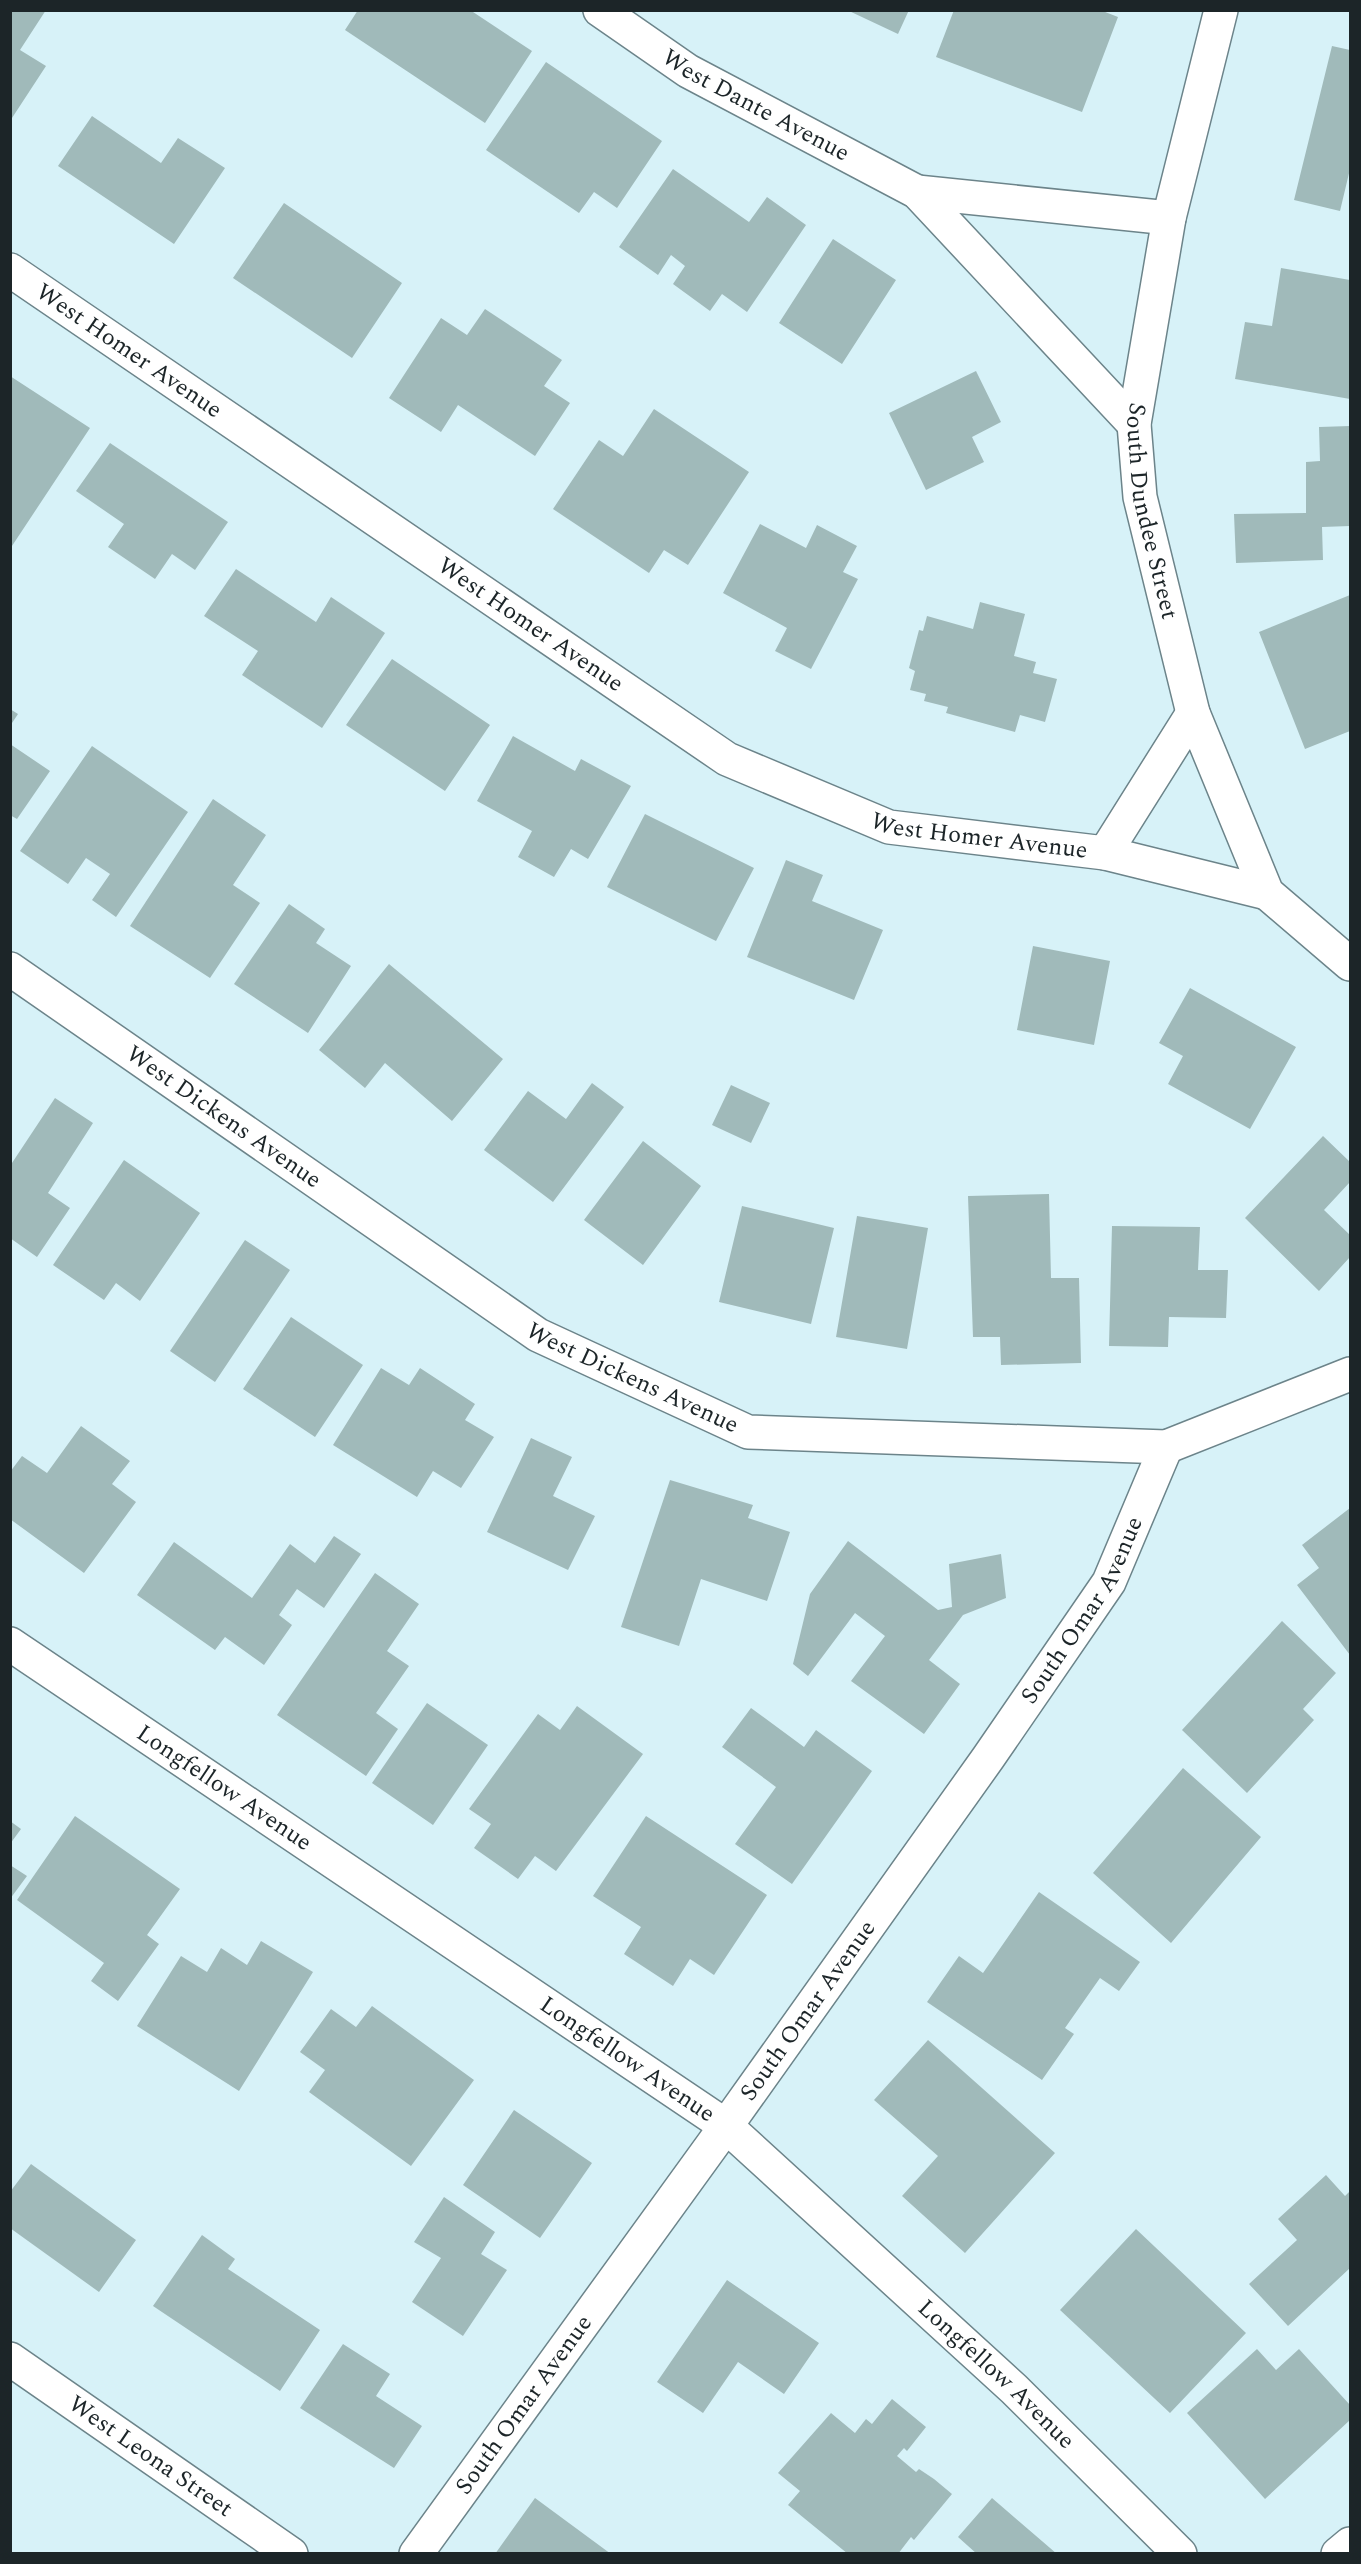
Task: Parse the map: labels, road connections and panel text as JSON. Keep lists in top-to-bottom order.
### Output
{
  "streets": {
    "street": [
      "West Dante Avenue",
      "West Homer Avenue",
      "South Dundee Street",
      "West Dickens Avenue",
      "South Omar Avenue",
      "Longfellow Avenue",
      "West Leona Street"
    ]
  },
  "crossings": [
    ["West Dante Avenue", "South Dundee Street"],
    ["West Homer Avenue", "South Dundee Street"],
    ["West Dickens Avenue", "South Omar Avenue"],
    ["South Omar Avenue", "Longfellow Avenue"]
  ]
}
